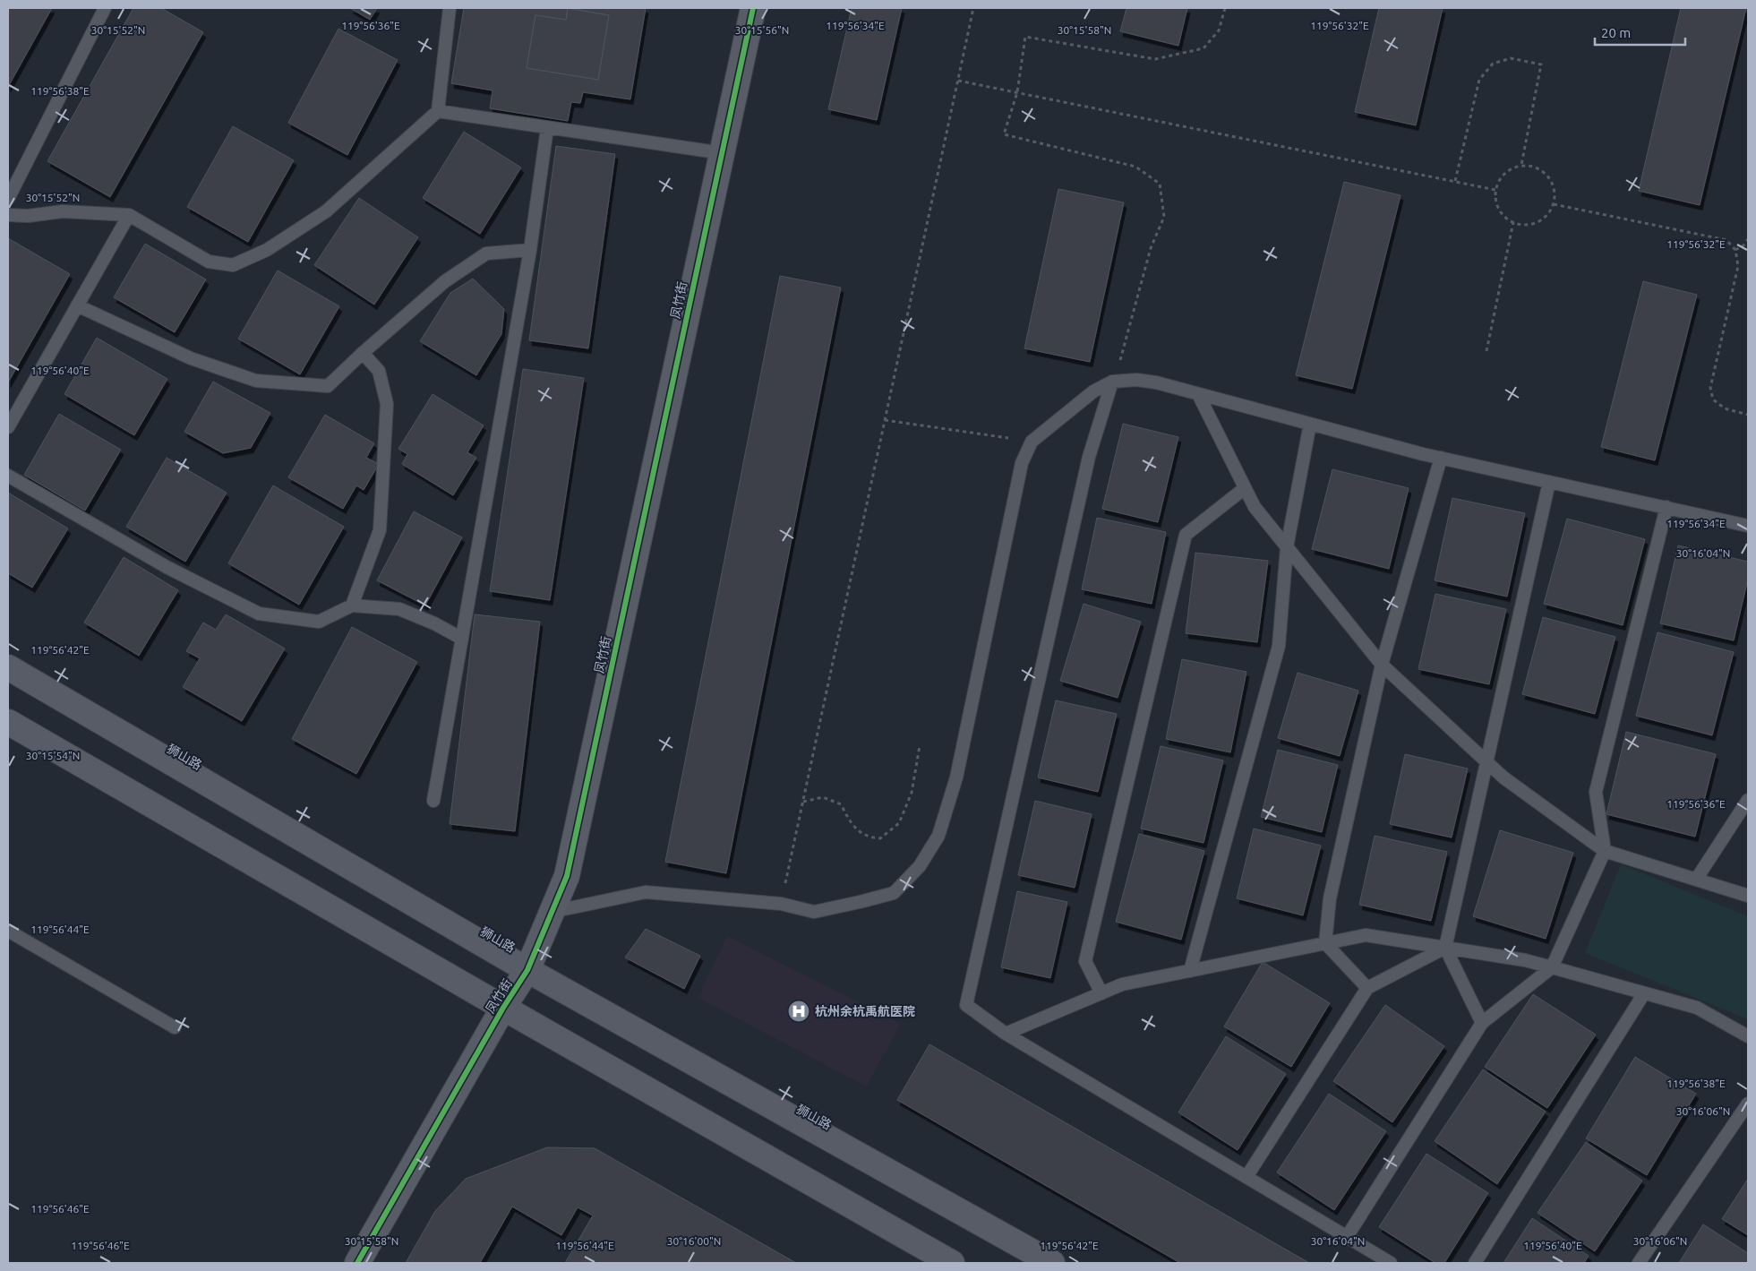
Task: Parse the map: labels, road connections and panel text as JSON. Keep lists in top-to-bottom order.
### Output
{
  "streets": {
    "main road": ["凤竹街", "狮山路"]
  },
  "crossings": [
    ["凤竹街", "狮山路"]
  ],
  "places": {
    "hospital": ["杭州余杭禹航医院"]
  },
  "scale_bar": "20 m",
  "coordinates": [
    "119°56'32\"E",
    "119°56'36\"E",
    "119°56'34\"E",
    "30°15'52\"N",
    "30°15'56\"N",
    "30°15'58\"N",
    "119°56'38\"E",
    "119°56'40\"E",
    "30°16'04\"N",
    "119°56'42\"E",
    "30°15'54\"N",
    "119°56'44\"E",
    "30°16'06\"N",
    "119°56'46\"E",
    "30°16'00\"N"
  ]
}
